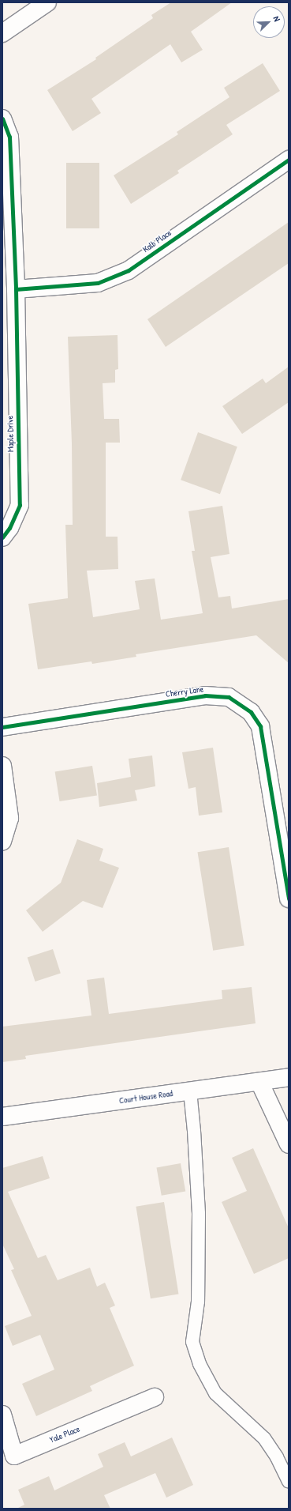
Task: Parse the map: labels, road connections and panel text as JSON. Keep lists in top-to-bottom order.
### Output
{
  "streets": {
    "street": [
      "Kalb Place",
      "Maple Drive",
      "Cherry Lane",
      "Court House Road",
      "Yale Place"
    ]
  },
  "crossings": [
    ["Kalb Place", "Maple Drive"]
  ],
  "north": "top right"
}
